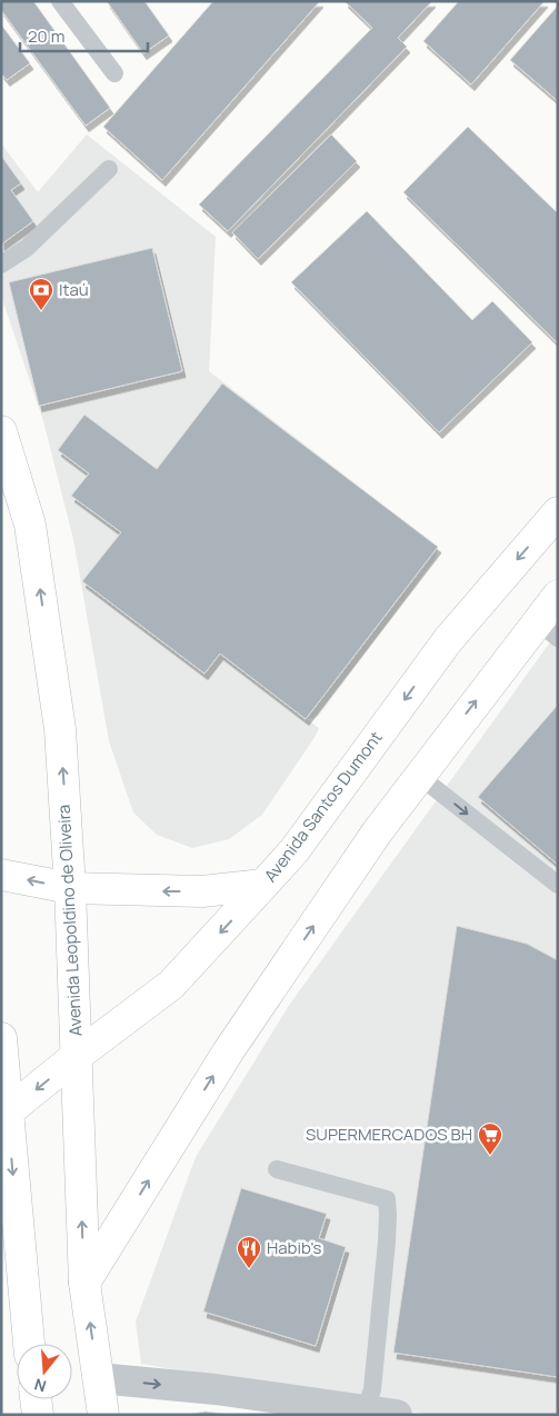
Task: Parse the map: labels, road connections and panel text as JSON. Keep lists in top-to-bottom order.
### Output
{
  "streets": {
    "main road": ["Avenida Santos Dumont", "Avenida Leopoldino de Oliveira"]
  },
  "crossings": [
    ["Avenida Santos Dumont", "Avenida Leopoldino de Oliveira"]
  ],
  "places": {
    "bank": ["Itaú"],
    "supermarket": ["SUPERMERCADOS BH"],
    "restaurant": ["Habib's"]
  },
  "scale_bar": "20 m",
  "north": "bottom"
}
